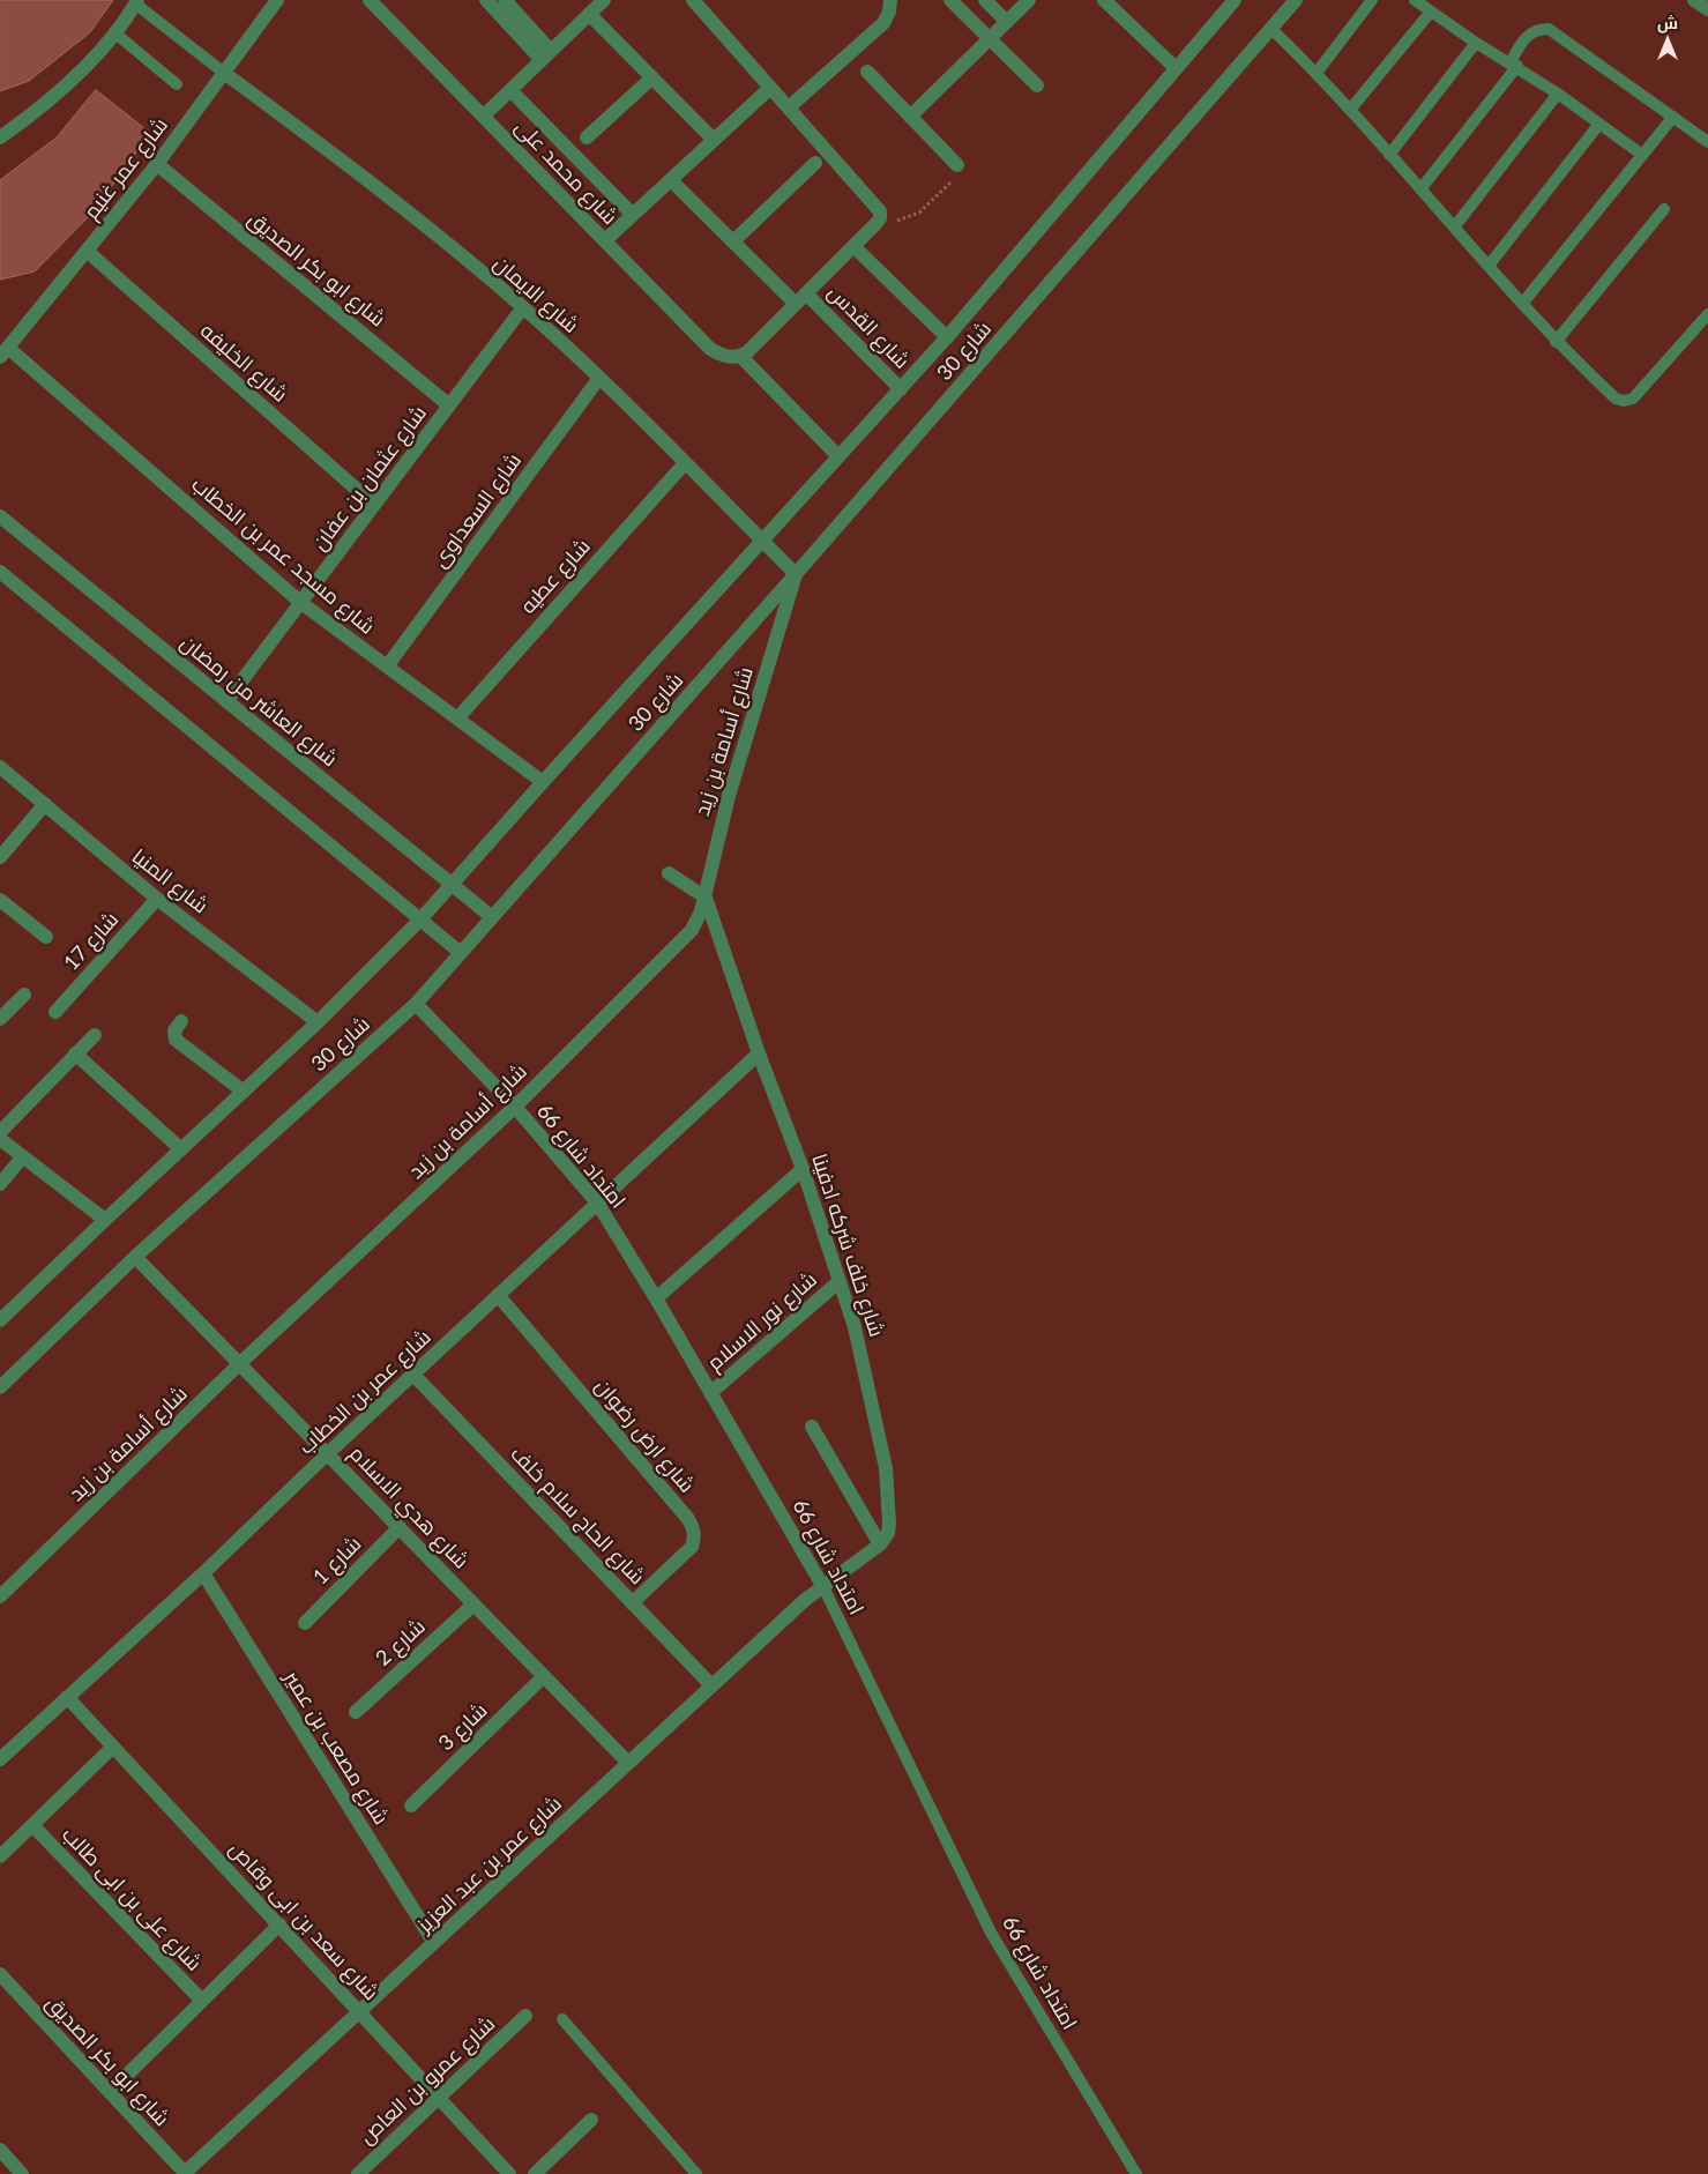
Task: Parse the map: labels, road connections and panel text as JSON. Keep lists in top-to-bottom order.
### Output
{
  "streets": {
    "street": [
      "شارع عمر غنيم",
      "شارع محمد على",
      "شارع ابو بكر الصديق",
      "شارع الايمان",
      "شارع القدس",
      "شارع 30",
      "شارع الخليفه",
      "شارع عثمان بن عفان",
      "شارع السعداوى",
      "شارع مسجد عمر بن الخطاب",
      "شارع عطيه",
      "شارع العاشر من رمضان",
      "شارع أسامة بن زيد",
      "شارع المنيا",
      "شارع 17",
      "امتداد شارع 66",
      "شارع خلف شركه ادفينا",
      "شارع نور الاسلام",
      "شارع عمر بن الخطاب",
      "شارع ارض رضوان",
      "شارع هدي الاسلام",
      "شارع الحاج سلام خلف",
      "شارع 1",
      "شارع 2",
      "شارع 3",
      "شارع مصعب بن عمير",
      "شارع عمر بن عبد العزيز",
      "شارع على بن ابى طالب",
      "شارع سعد بن ابى وقاص",
      "شارع عمرو بن العاص"
    ]
  },
  "crossings": [
    ["شارع عمر غنيم", "شارع ابو بكر الصديق"],
    ["شارع عمر غنيم", "شارع الايمان"],
    ["شارع عمر غنيم", "شارع الخليفه"],
    ["شارع عمر غنيم", "شارع مسجد عمر بن الخطاب"],
    ["شارع ابو بكر الصديق", "شارع عثمان بن عفان"],
    ["شارع ابو بكر الصديق", "شارع عمر بن عبد العزيز"],
    ["شارع الايمان", "شارع 30"],
    ["شارع الايمان", "شارع عثمان بن عفان"],
    ["شارع الايمان", "شارع السعداوى"],
    ["شارع الايمان", "شارع عطيه"],
    ["شارع الايمان", "شارع أسامة بن زيد"],
    ["شارع القدس", "شارع 30"],
    ["شارع 30", "شارع مسجد عمر بن الخطاب"],
    ["شارع 30", "شارع العاشر من رمضان"],
    ["شارع 30", "شارع أسامة بن زيد"],
    ["شارع 30", "شارع المنيا"],
    ["شارع 30", "امتداد شارع 66"],
    ["شارع 30", "شارع هدي الاسلام"],
    ["شارع الخليفه", "شارع عثمان بن عفان"],
    ["شارع عثمان بن عفان", "شارع مسجد عمر بن الخطاب"],
    ["شارع عثمان بن عفان", "شارع العاشر من رمضان"],
    ["شارع السعداوى", "شارع مسجد عمر بن الخطاب"],
    ["شارع مسجد عمر بن الخطاب", "شارع عطيه"],
    ["شارع أسامة بن زيد", "امتداد شارع 66"],
    ["شارع أسامة بن زيد", "شارع خلف شركه ادفينا"],
    ["شارع أسامة بن زيد", "شارع هدي الاسلام"],
    ["شارع المنيا", "شارع 17"],
    ["امتداد شارع 66", "شارع نور الاسلام"],
    ["امتداد شارع 66", "شارع عمر بن الخطاب"],
    ["امتداد شارع 66", "شارع عمر بن عبد العزيز"],
    ["شارع خلف شركه ادفينا", "شارع نور الاسلام"],
    ["شارع خلف شركه ادفينا", "شارع عمر بن الخطاب"],
    ["شارع عمر بن الخطاب", "شارع ارض رضوان"],
    ["شارع عمر بن الخطاب", "شارع هدي الاسلام"],
    ["شارع عمر بن الخطاب", "شارع الحاج سلام خلف"],
    ["شارع عمر بن الخطاب", "شارع مصعب بن عمير"],
    ["شارع عمر بن الخطاب", "شارع سعد بن ابى وقاص"],
    ["شارع ارض رضوان", "شارع الحاج سلام خلف"],
    ["شارع هدي الاسلام", "شارع 1"],
    ["شارع هدي الاسلام", "شارع 2"],
    ["شارع هدي الاسلام", "شارع 3"],
    ["شارع هدي الاسلام", "شارع عمر بن عبد العزيز"],
    ["شارع الحاج سلام خلف", "شارع عمر بن عبد العزيز"],
    ["شارع مصعب بن عمير", "شارع عمر بن عبد العزيز"],
    ["شارع عمر بن عبد العزيز", "شارع سعد بن ابى وقاص"],
    ["شارع سعد بن ابى وقاص", "شارع عمرو بن العاص"]
  ],
  "north": "top"
}
